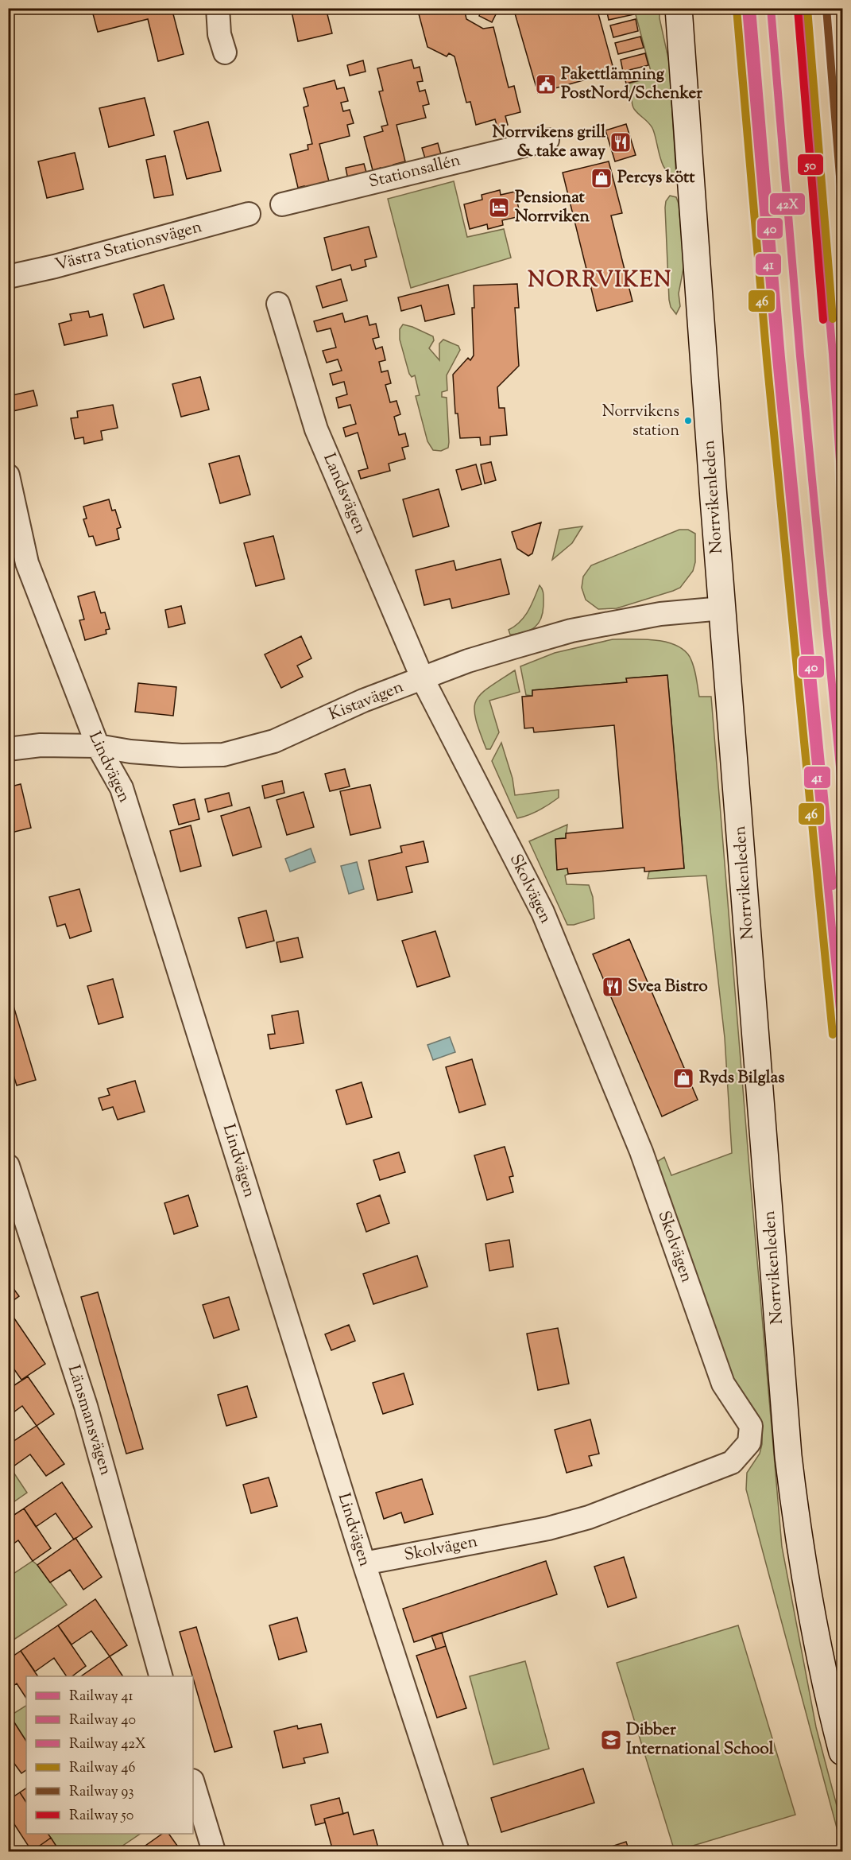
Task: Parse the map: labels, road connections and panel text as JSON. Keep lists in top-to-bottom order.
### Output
{
  "streets": {
    "main road": ["Norrvikenleden"],
    "street": [
      "Stationsallén",
      "Västra Stationsvägen",
      "Landsvägen",
      "Kistavägen",
      "Lindvägen",
      "Skolvägen",
      "Länsmansvägen"
    ]
  },
  "crossings": [
    ["Landsvägen", "Kistavägen"],
    ["Landsvägen", "Skolvägen"],
    ["Norrvikenleden", "Kistavägen"],
    ["Kistavägen", "Lindvägen"],
    ["Kistavägen", "Skolvägen"],
    ["Lindvägen", "Skolvägen"]
  ],
  "districts": ["NORRVIKEN"],
  "places": {
    "public building": ["Pakettlämning PostNord/Schenker"],
    "restaurant": ["Norrvikens grill & take away", "Svea Bistro"],
    "shop": ["Percys kött", "Ryds Bilglas"],
    "hotel": ["Pensionat Norrviken"],
    "other": ["Norrvikens station"],
    "school or university": ["Dibber International School"]
  },
  "lines": [
    "rail line 41",
    "rail line 42X",
    "rail line 93",
    "rail line 40",
    "rail line 46",
    "rail line 50"
  ],
  "legend": [
    "Railway 41",
    "Railway 40",
    "Railway 42X",
    "Railway 46",
    "Railway 93",
    "Railway 50"
  ]
}
